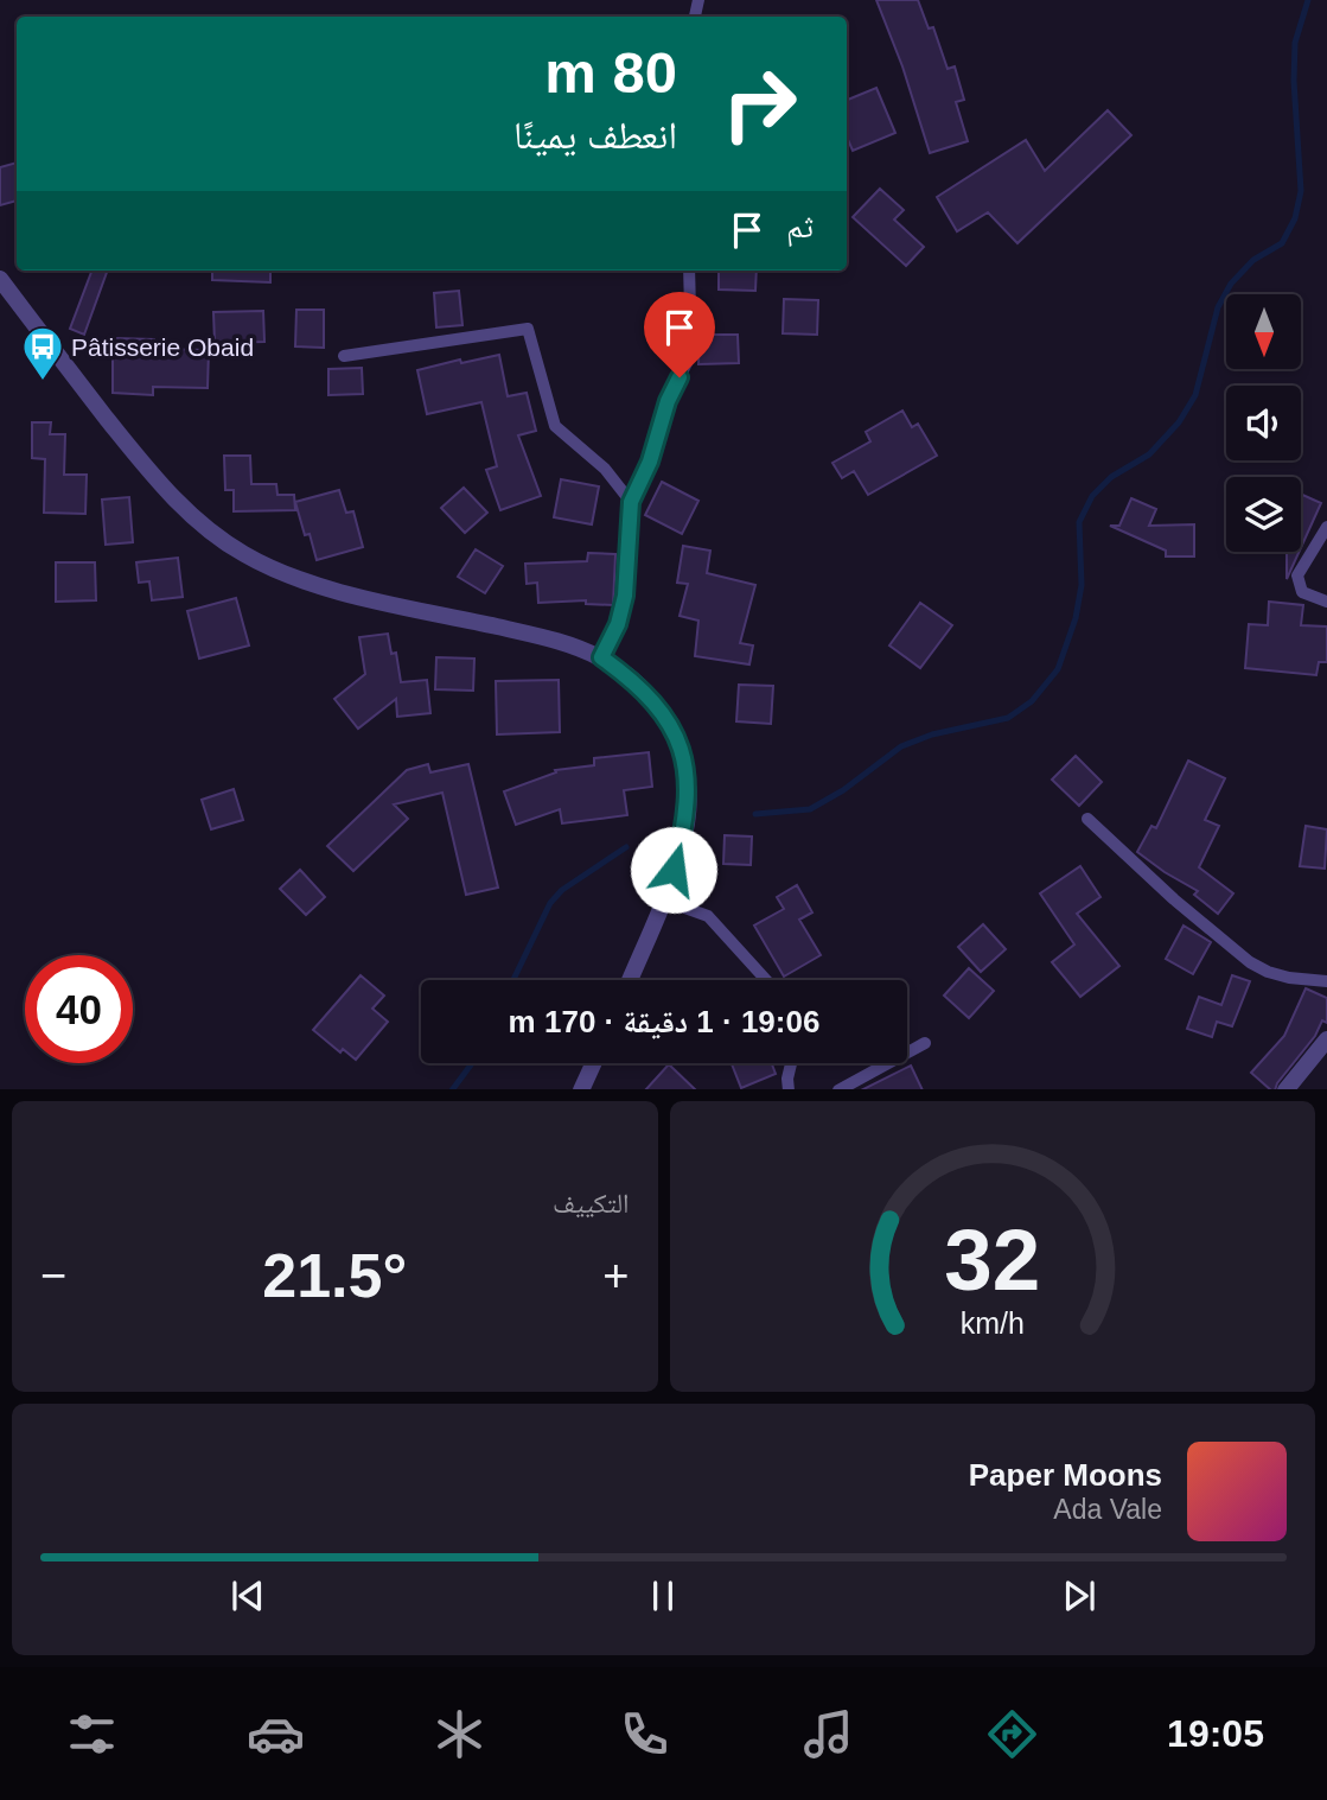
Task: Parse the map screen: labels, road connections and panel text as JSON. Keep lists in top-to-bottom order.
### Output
{
  "places": {
    "bus stop": ["Pâtisserie Obaid"]
  },
  "north": "bottom",
  "page": {
    "turn": ["80 m", "انعطف يمينًا"],
    "then": "ثم",
    "limit": "40",
    "trip": "19:06 · 1 دقيقة · 170 m",
    "tile": "التكييف",
    "heat": ["−", "21.5°", "+"],
    "song": ["Paper Moons", "Ada Vale"],
    "tabs": "19:05",
    "gauge": ["32", "km/h"]
  }
}
